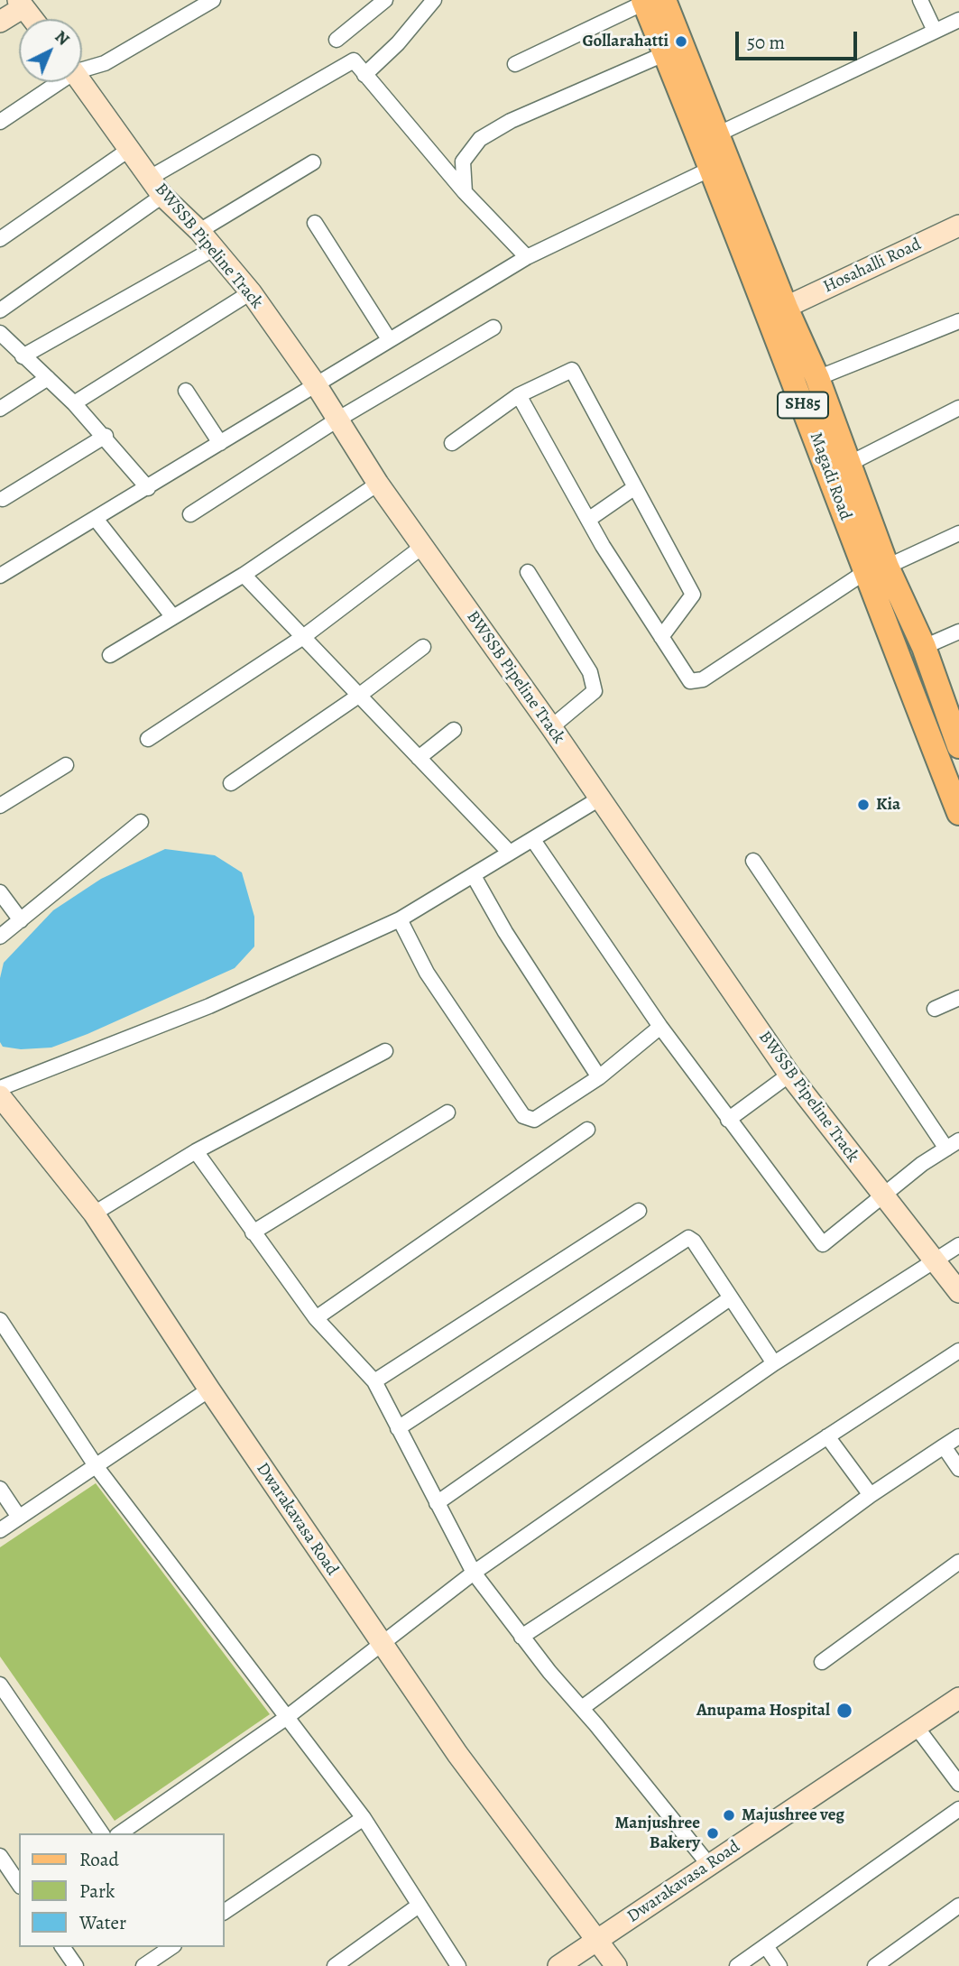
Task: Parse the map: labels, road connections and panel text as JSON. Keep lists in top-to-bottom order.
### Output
{
  "streets": {
    "main road": ["SH85", "Magadi Road"],
    "street": ["BWSSB Pipeline Track", "Hosahalli Road", "Dwarakavasa Road"]
  },
  "crossings": [
    ["Hosahalli Road", "Magadi Road"]
  ],
  "places": [
    "Gollarahatti",
    "Kia",
    "Anupama Hospital",
    "Majushree veg",
    "Manjushree Bakery"
  ],
  "legend": ["Road", "Park", "Water"],
  "scale_bar": "50 m",
  "north": "top right"
}
